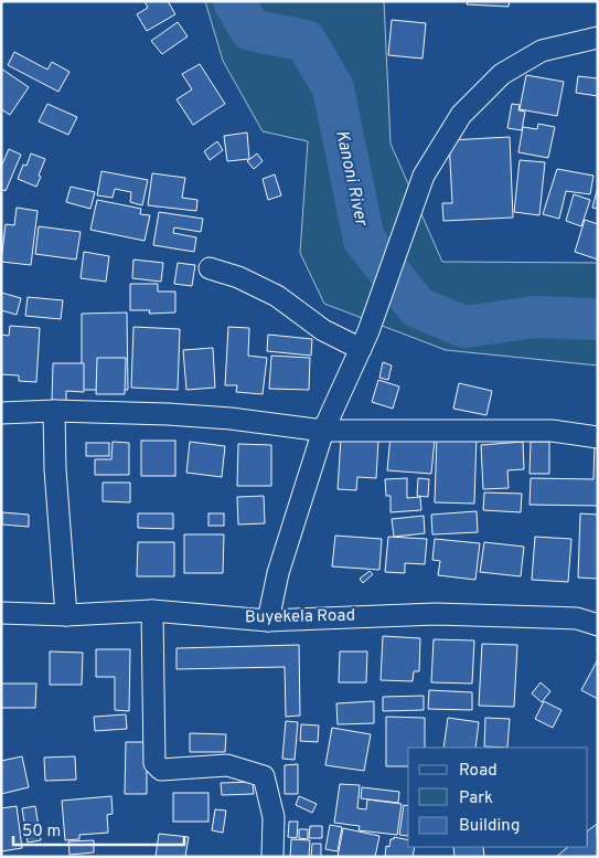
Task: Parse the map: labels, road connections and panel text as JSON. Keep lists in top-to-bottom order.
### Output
{
  "streets": {
    "street": ["Buyekela Road"]
  },
  "water": ["Kanoni River"],
  "legend": ["Road", "Park", "Building"],
  "scale_bar": "50 m"
}
